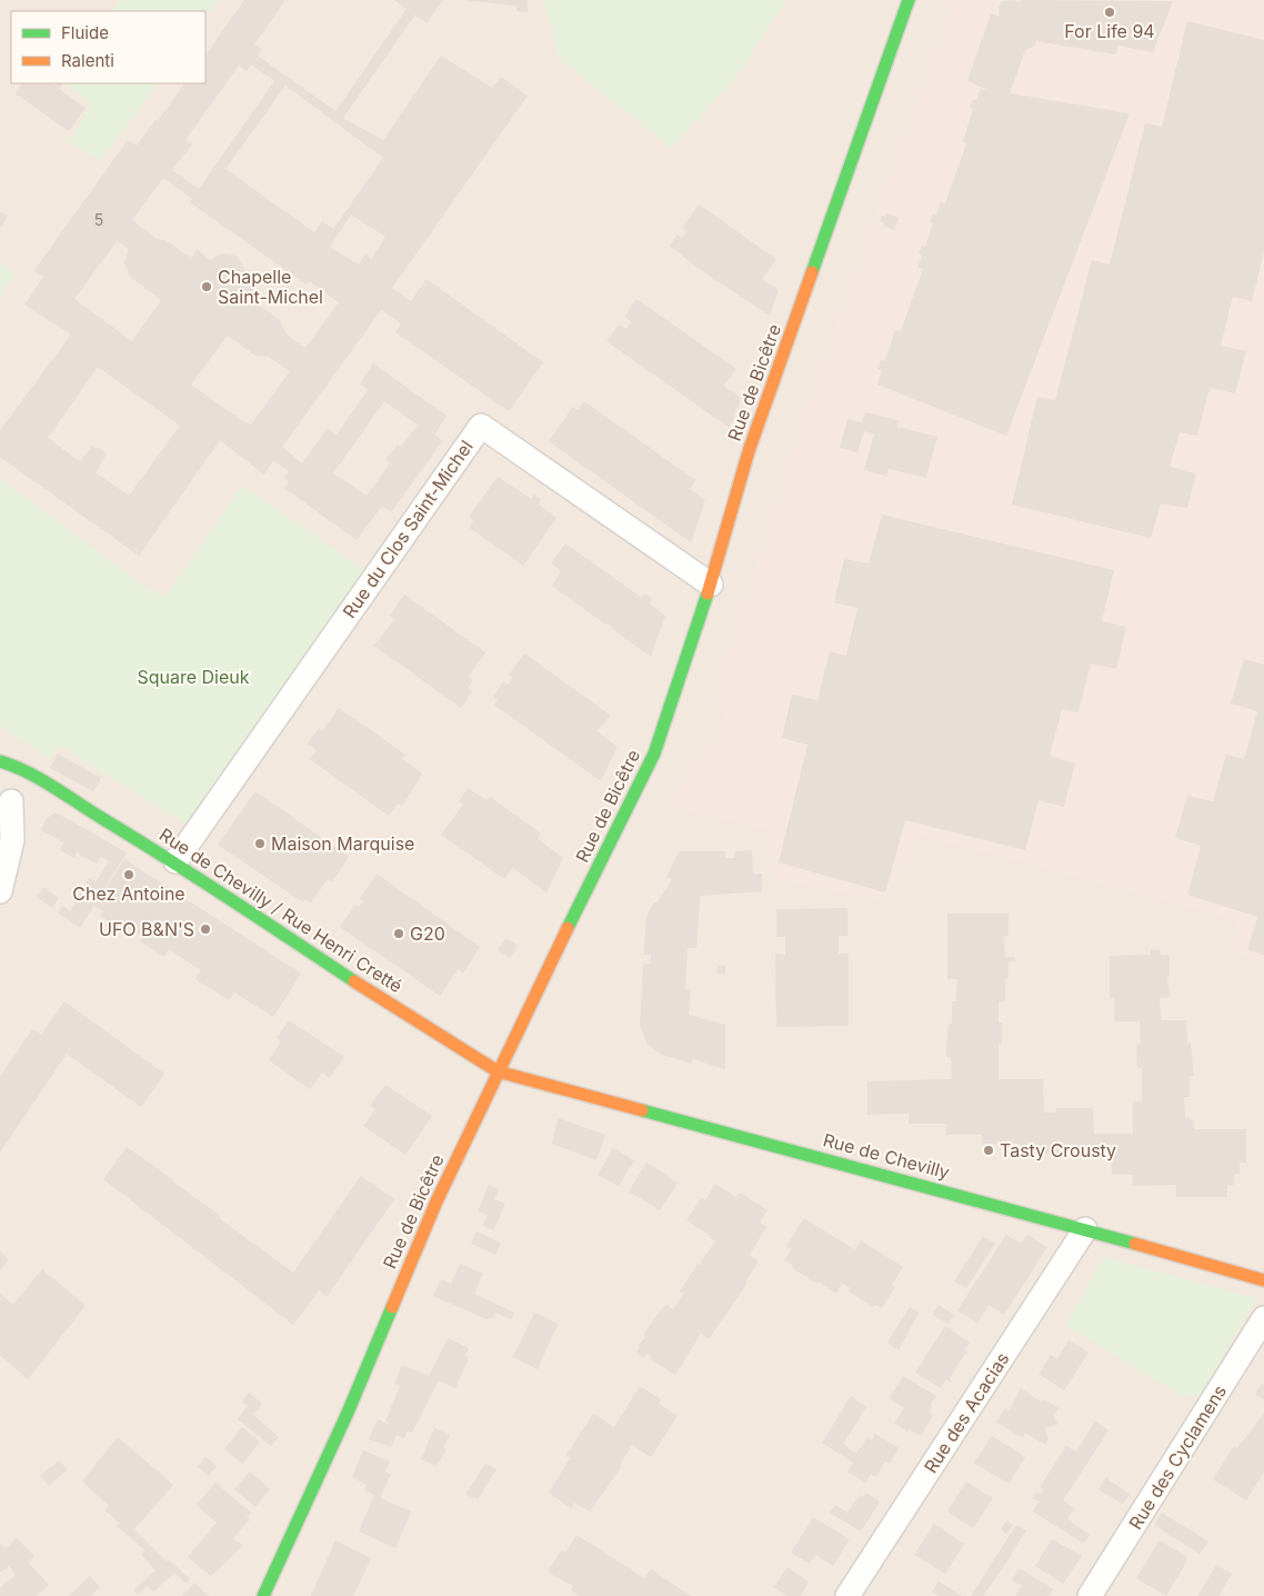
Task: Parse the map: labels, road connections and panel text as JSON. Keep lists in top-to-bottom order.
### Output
{
  "streets": {
    "street": [
      "Rue de Bicêtre",
      "Rue du Clos Saint-Michel",
      "Rue de Chevilly / Rue Henri Cretté",
      "Rue de Chevilly",
      "Rue des Acacias",
      "Rue des Cyclamens"
    ]
  },
  "crossings": [
    ["Rue de Bicêtre", "Rue du Clos Saint-Michel"],
    ["Rue de Bicêtre", "Rue de Chevilly / Rue Henri Cretté"],
    ["Rue de Bicêtre", "Rue de Chevilly"],
    ["Rue du Clos Saint-Michel", "Rue de Chevilly / Rue Henri Cretté"],
    ["Rue de Chevilly / Rue Henri Cretté", "Rue de Chevilly"],
    ["Rue de Chevilly", "Rue des Acacias"]
  ],
  "parks": ["Square Dieuk"],
  "places": [
    "For Life 94",
    "Chapelle Saint-Michel",
    "Maison Marquise",
    "Chez Antoine",
    "UFO B&N'S",
    "G20",
    "Tasty Crousty"
  ],
  "house_numbers": ["5"],
  "legend": ["Fluide", "Ralenti"]
}
